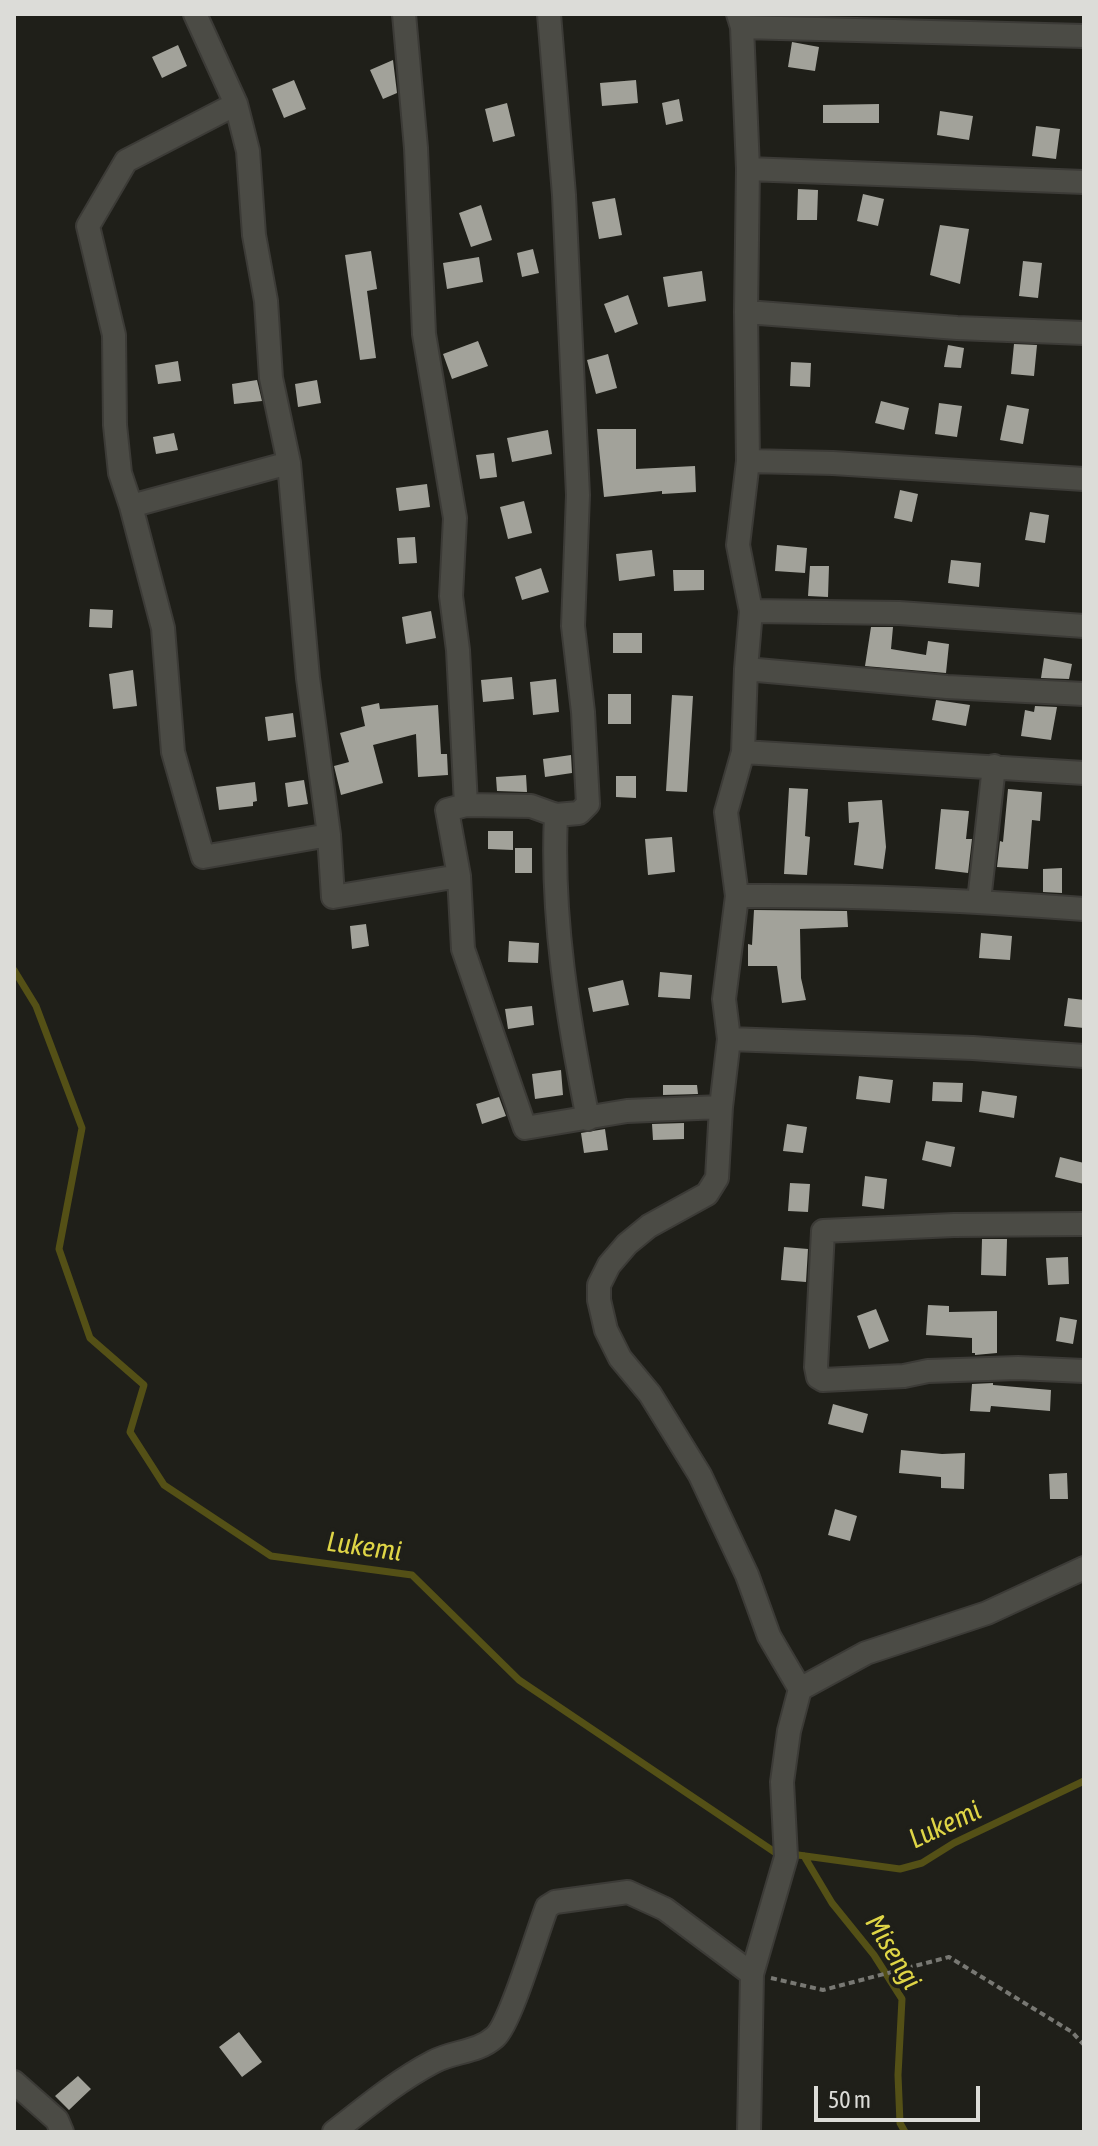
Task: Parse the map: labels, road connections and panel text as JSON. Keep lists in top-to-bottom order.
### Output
{
  "water": ["Lukemi", "Misengi"],
  "scale_bar": "50 m"
}
